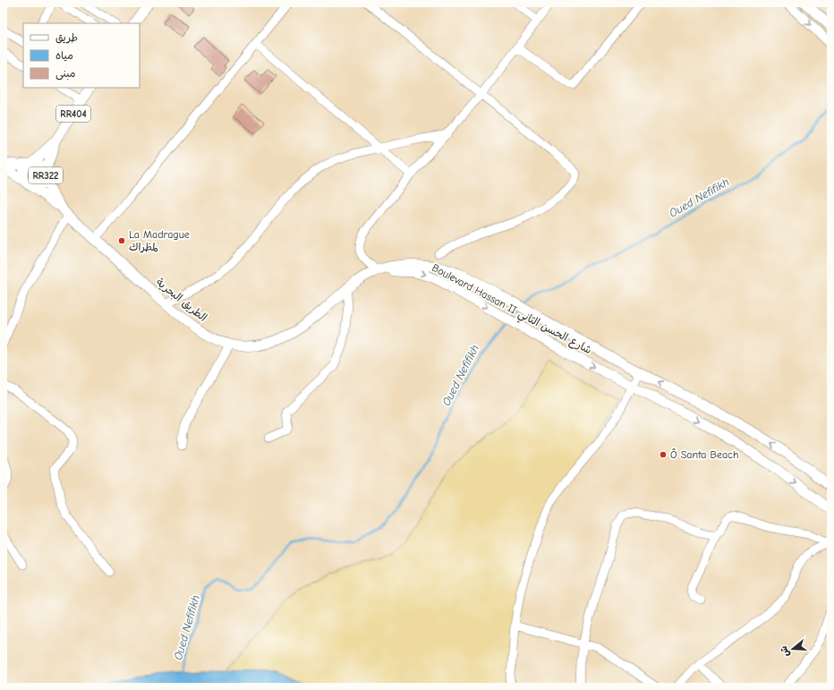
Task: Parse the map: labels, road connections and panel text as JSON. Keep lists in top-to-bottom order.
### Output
{
  "streets": {
    "main road": [
      "RR404",
      "RR322",
      "الطريق البحرية",
      "Boulevard Hassan II شارع الحسن الثاني"
    ]
  },
  "crossings": [
    ["RR404", "RR322"],
    ["RR322", "الطريق البحرية"],
    ["الطريق البحرية", "Boulevard Hassan II شارع الحسن الثاني"]
  ],
  "water": ["Oued Nefifikh"],
  "places": ["La Madrague لمظراك", "Ô Santa Beach"],
  "legend": ["طريق", "مياه", "مبنى"],
  "north": "left"
}
